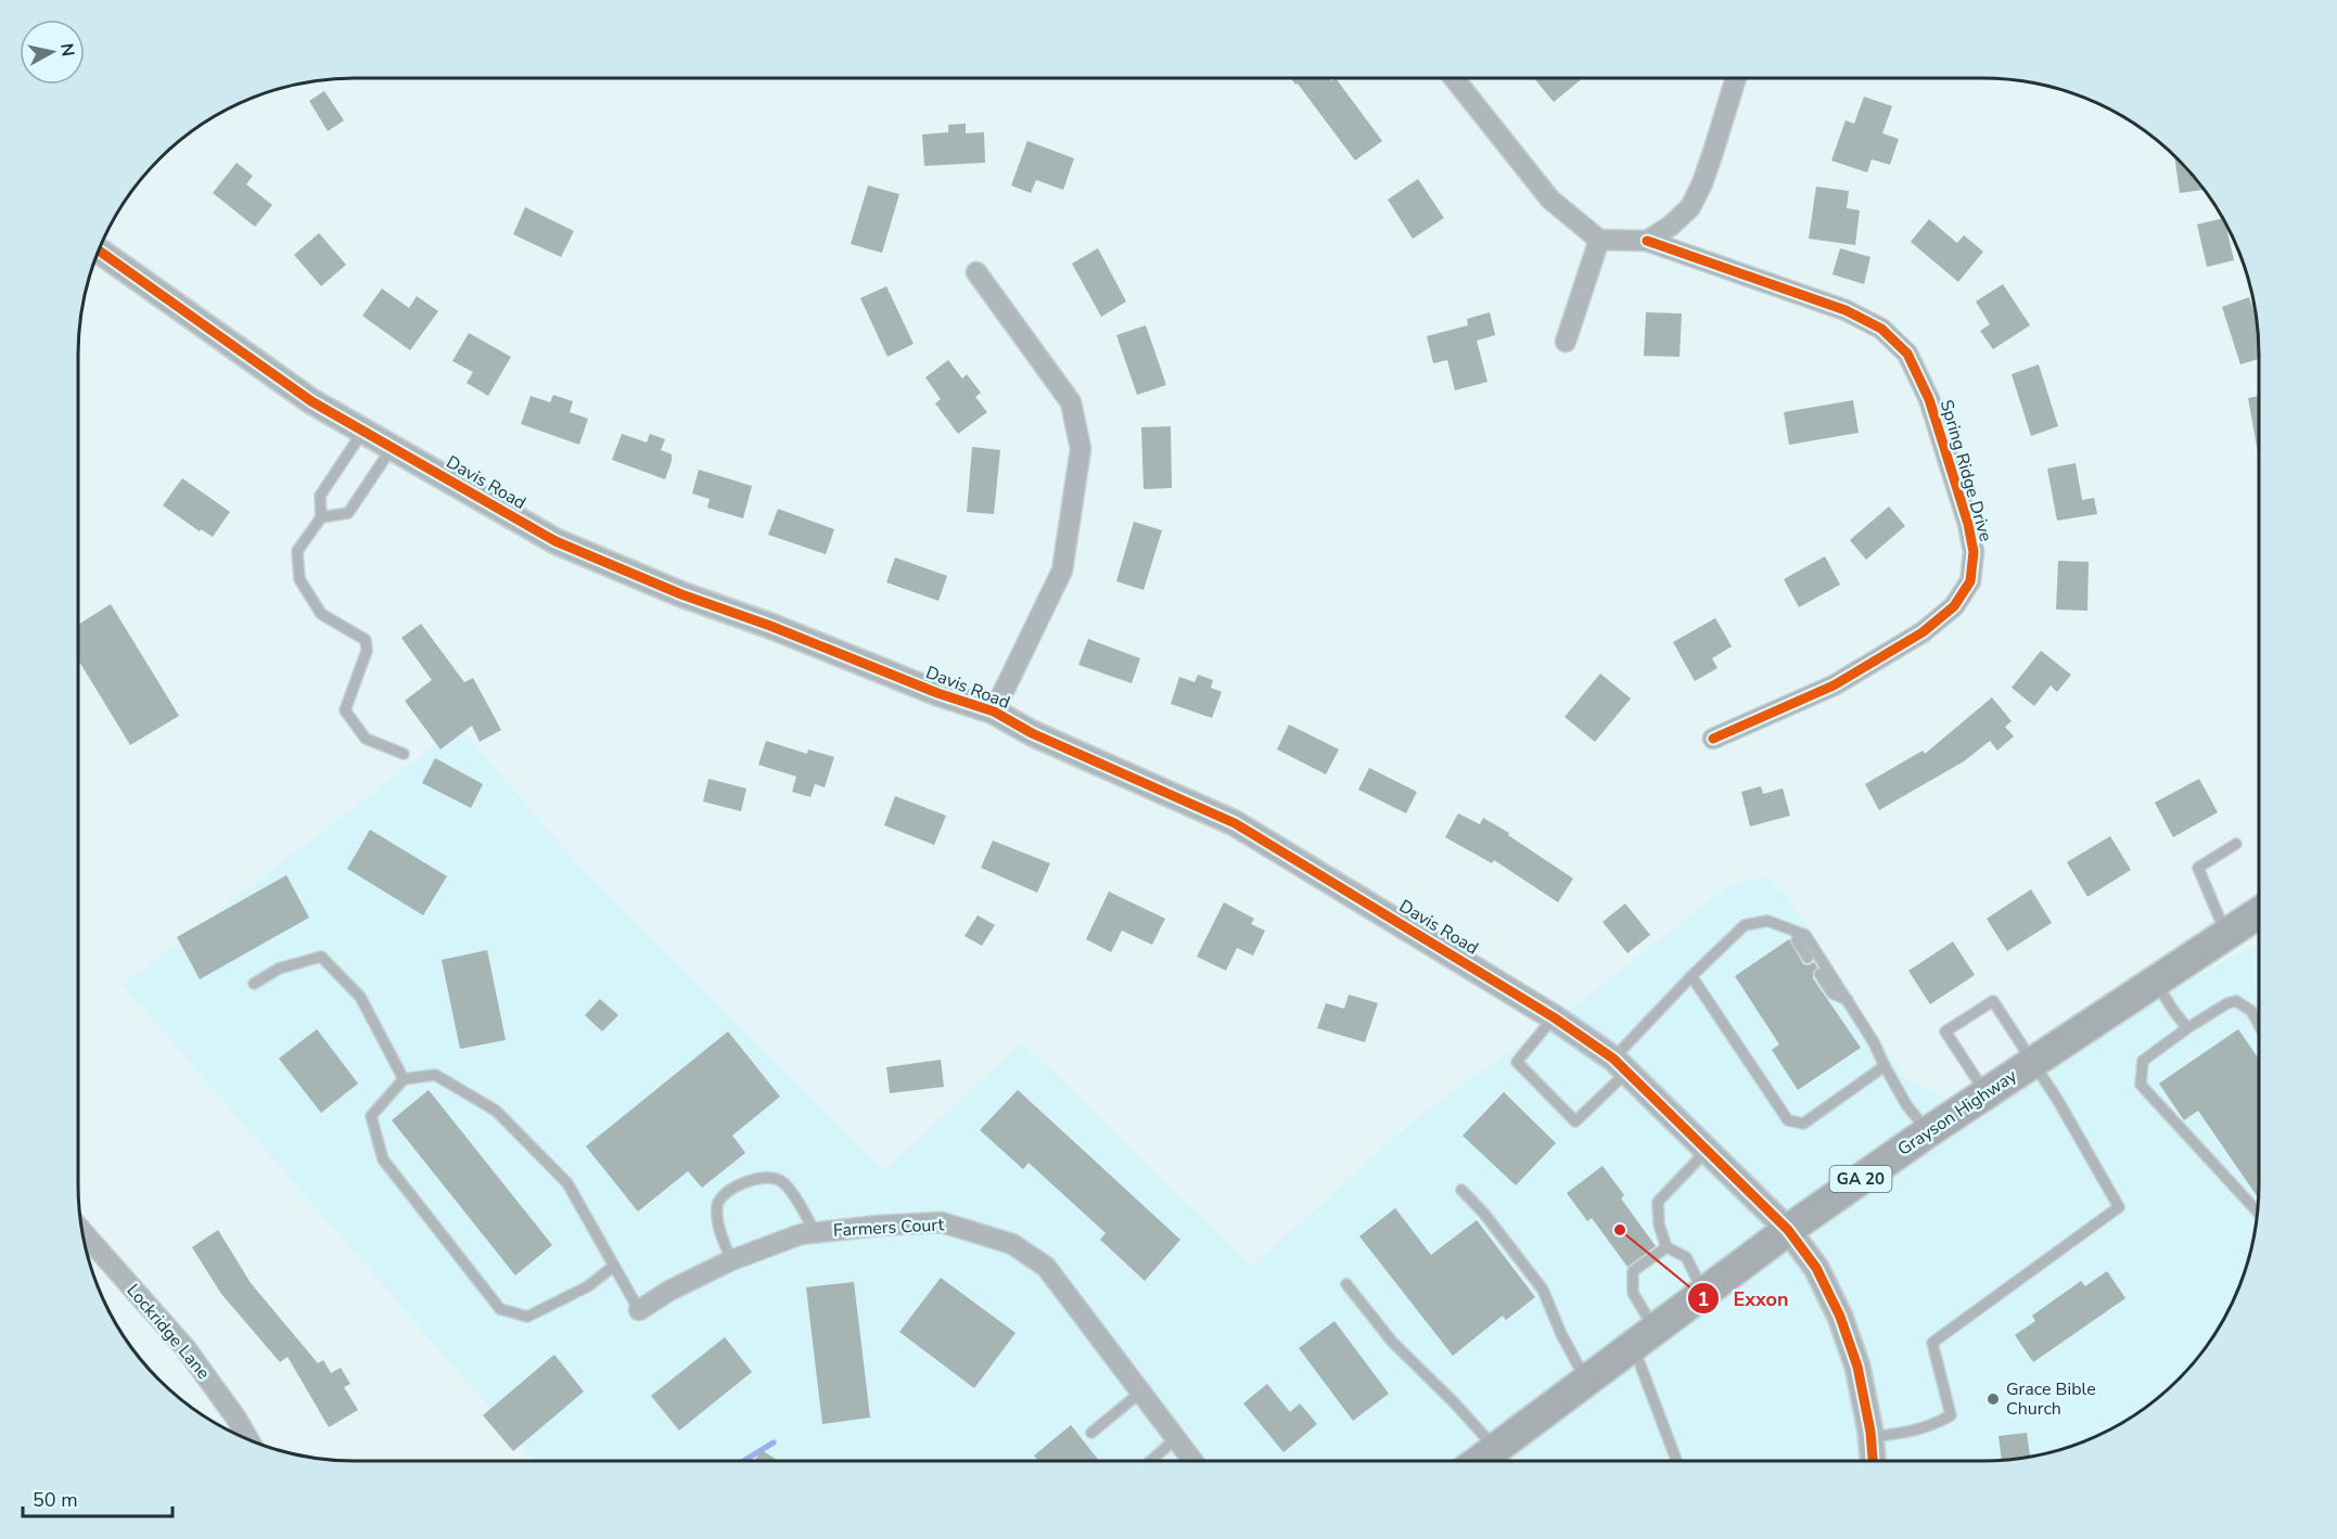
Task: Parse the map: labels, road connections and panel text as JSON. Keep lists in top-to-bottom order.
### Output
{
  "streets": {
    "main road": ["Grayson Highway", "GA 20"],
    "street": [
      "Spring Ridge Drive",
      "Davis Road",
      "Farmers Court",
      "Lockridge Lane"
    ]
  },
  "crossings": [
    ["Davis Road", "Grayson Highway"]
  ],
  "places": ["Exxon", "Grace Bible Church"],
  "scale_bar": "50 m",
  "north": "right"
}
